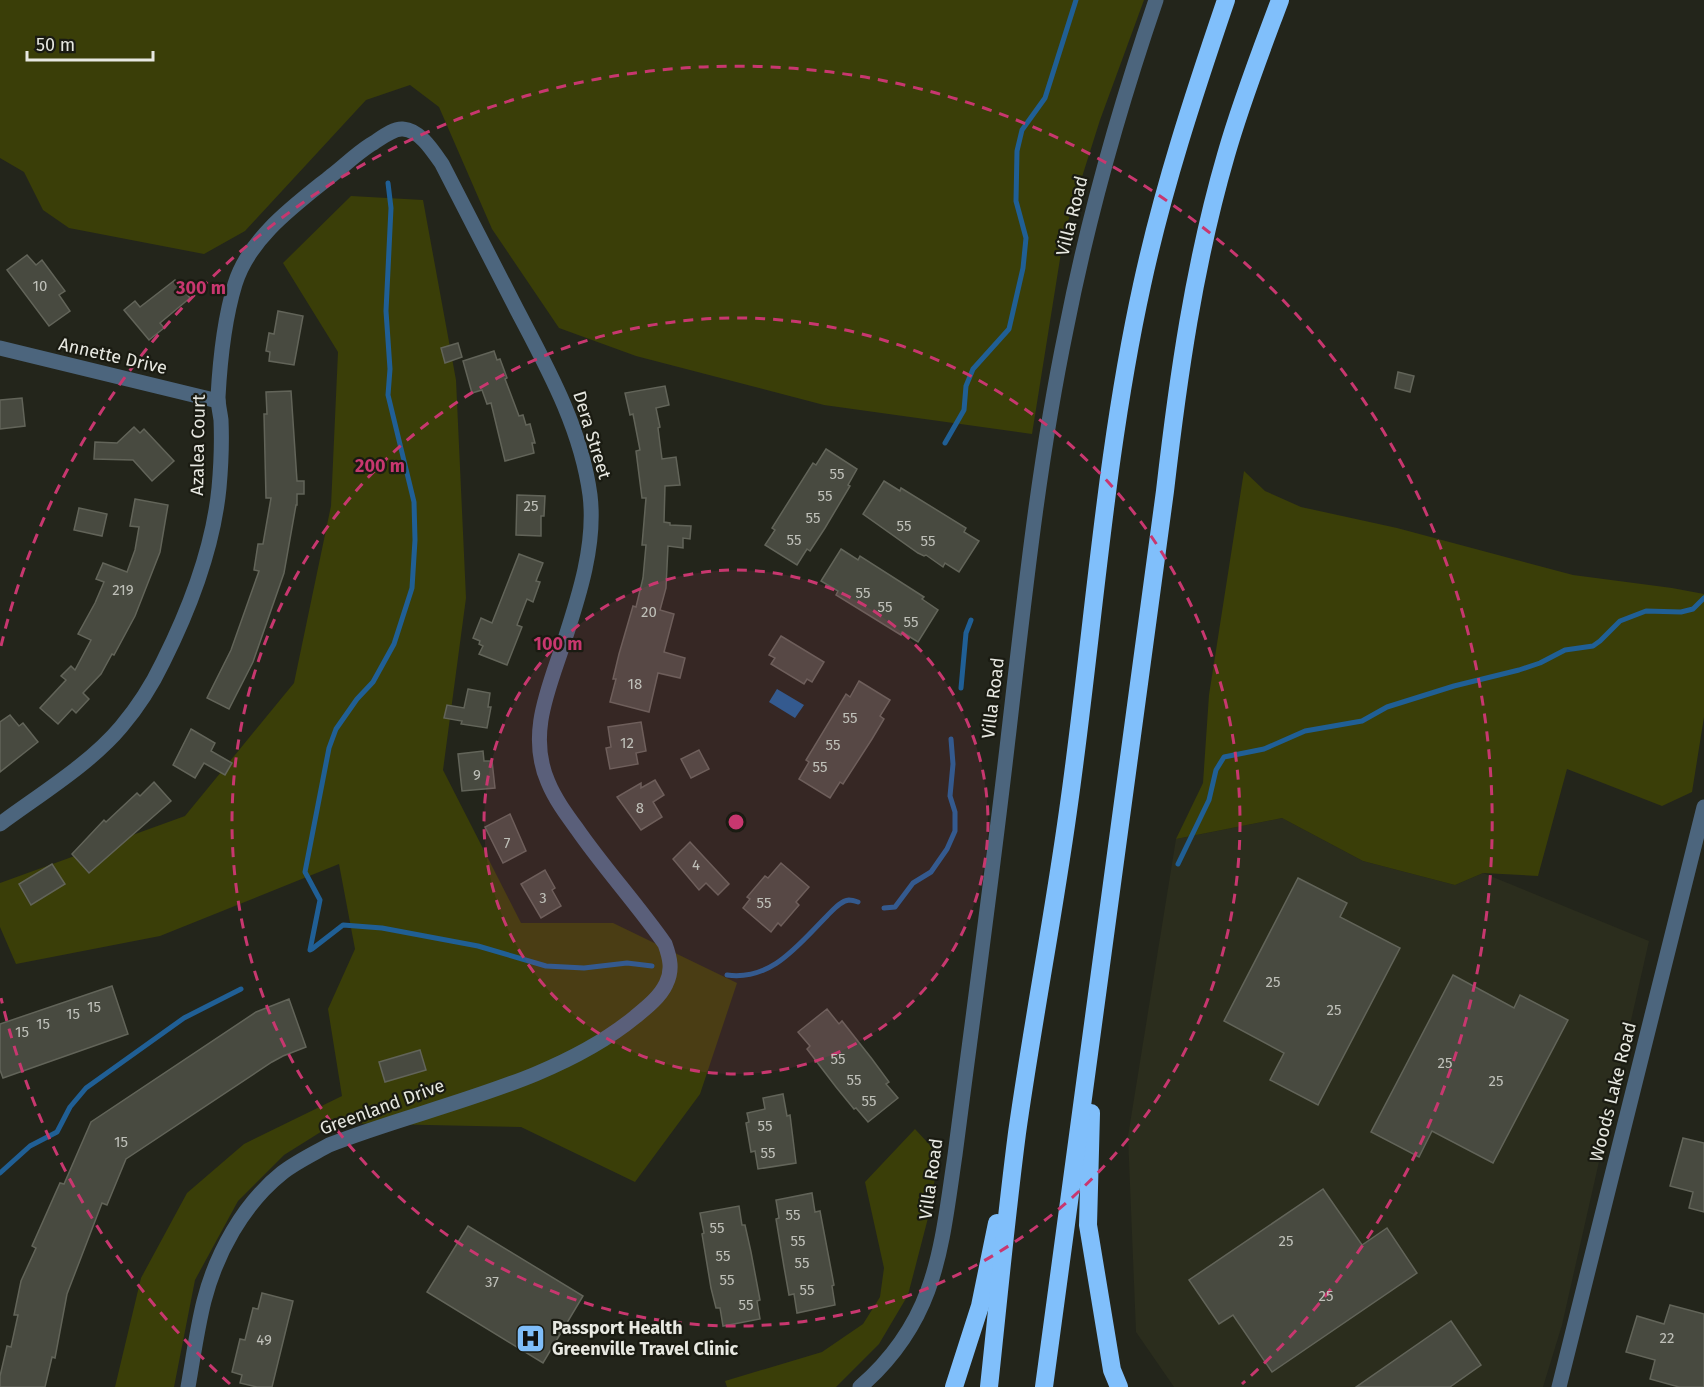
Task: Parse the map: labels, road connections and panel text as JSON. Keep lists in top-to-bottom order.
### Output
{
  "streets": {
    "street": [
      "Villa Road",
      "Annette Drive",
      "Dera Street",
      "Azalea Court",
      "Woods Lake Road",
      "Greenland Drive"
    ]
  },
  "crossings": [
    ["Annette Drive", "Azalea Court"],
    ["Dera Street", "Azalea Court"],
    ["Dera Street", "Greenland Drive"]
  ],
  "places": {
    "hospital": ["Passport Health Greenville Travel Clinic"]
  },
  "house_numbers": [
    "10",
    "55",
    "55",
    "25",
    "55",
    "55",
    "55",
    "55",
    "219",
    "55",
    "55",
    "20",
    "55",
    "18",
    "55",
    "12",
    "55",
    "55",
    "9",
    "8",
    "7",
    "4",
    "3",
    "55",
    "25",
    "15",
    "25",
    "15",
    "15",
    "15",
    "55",
    "25",
    "55",
    "25",
    "55",
    "55",
    "15",
    "55",
    "55",
    "55",
    "55",
    "25",
    "55",
    "55",
    "55",
    "37",
    "55",
    "25",
    "55",
    "22",
    "49"
  ],
  "scale_bar": "50 m",
  "rings": ["300 m", "200 m", "100 m"]
}
